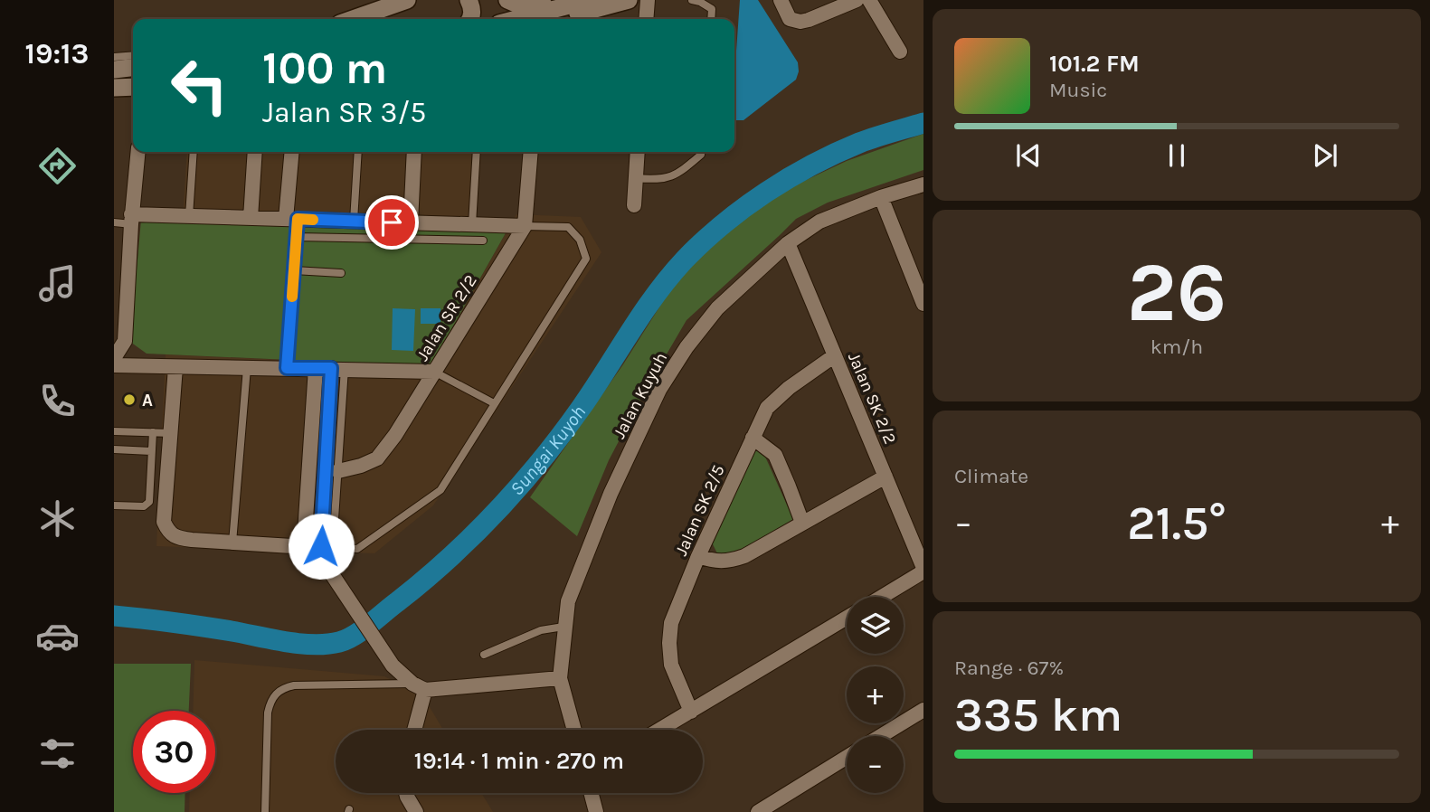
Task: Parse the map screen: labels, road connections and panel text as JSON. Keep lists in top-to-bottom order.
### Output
{
  "streets": {
    "street": [
      "Jalan SR 2/2",
      "Jalan Kuyuh",
      "Jalan SK 2/2",
      "Jalan SK 2/5"
    ]
  },
  "crossings": [
    ["Jalan Kuyuh", "Jalan SK 2/2"],
    ["Jalan SK 2/2", "Jalan SK 2/5"]
  ],
  "water": ["Sungai Kuyoh"],
  "places": ["A"],
  "page": {
    "tabs": "19:13",
    "turn": ["100 m", "Jalan SR 3/5"],
    "song": ["101.2 FM", "Music"],
    "tile": [
      ["26", "km/h"],
      "Climate",
      ["Range · 67%", "335 km"]
    ],
    "heat": ["−", "21.5°", "+"],
    "map_buttons": ["+", "−"],
    "limit": "30",
    "trip": "19:14 · 1 min · 270 m"
  }
}
